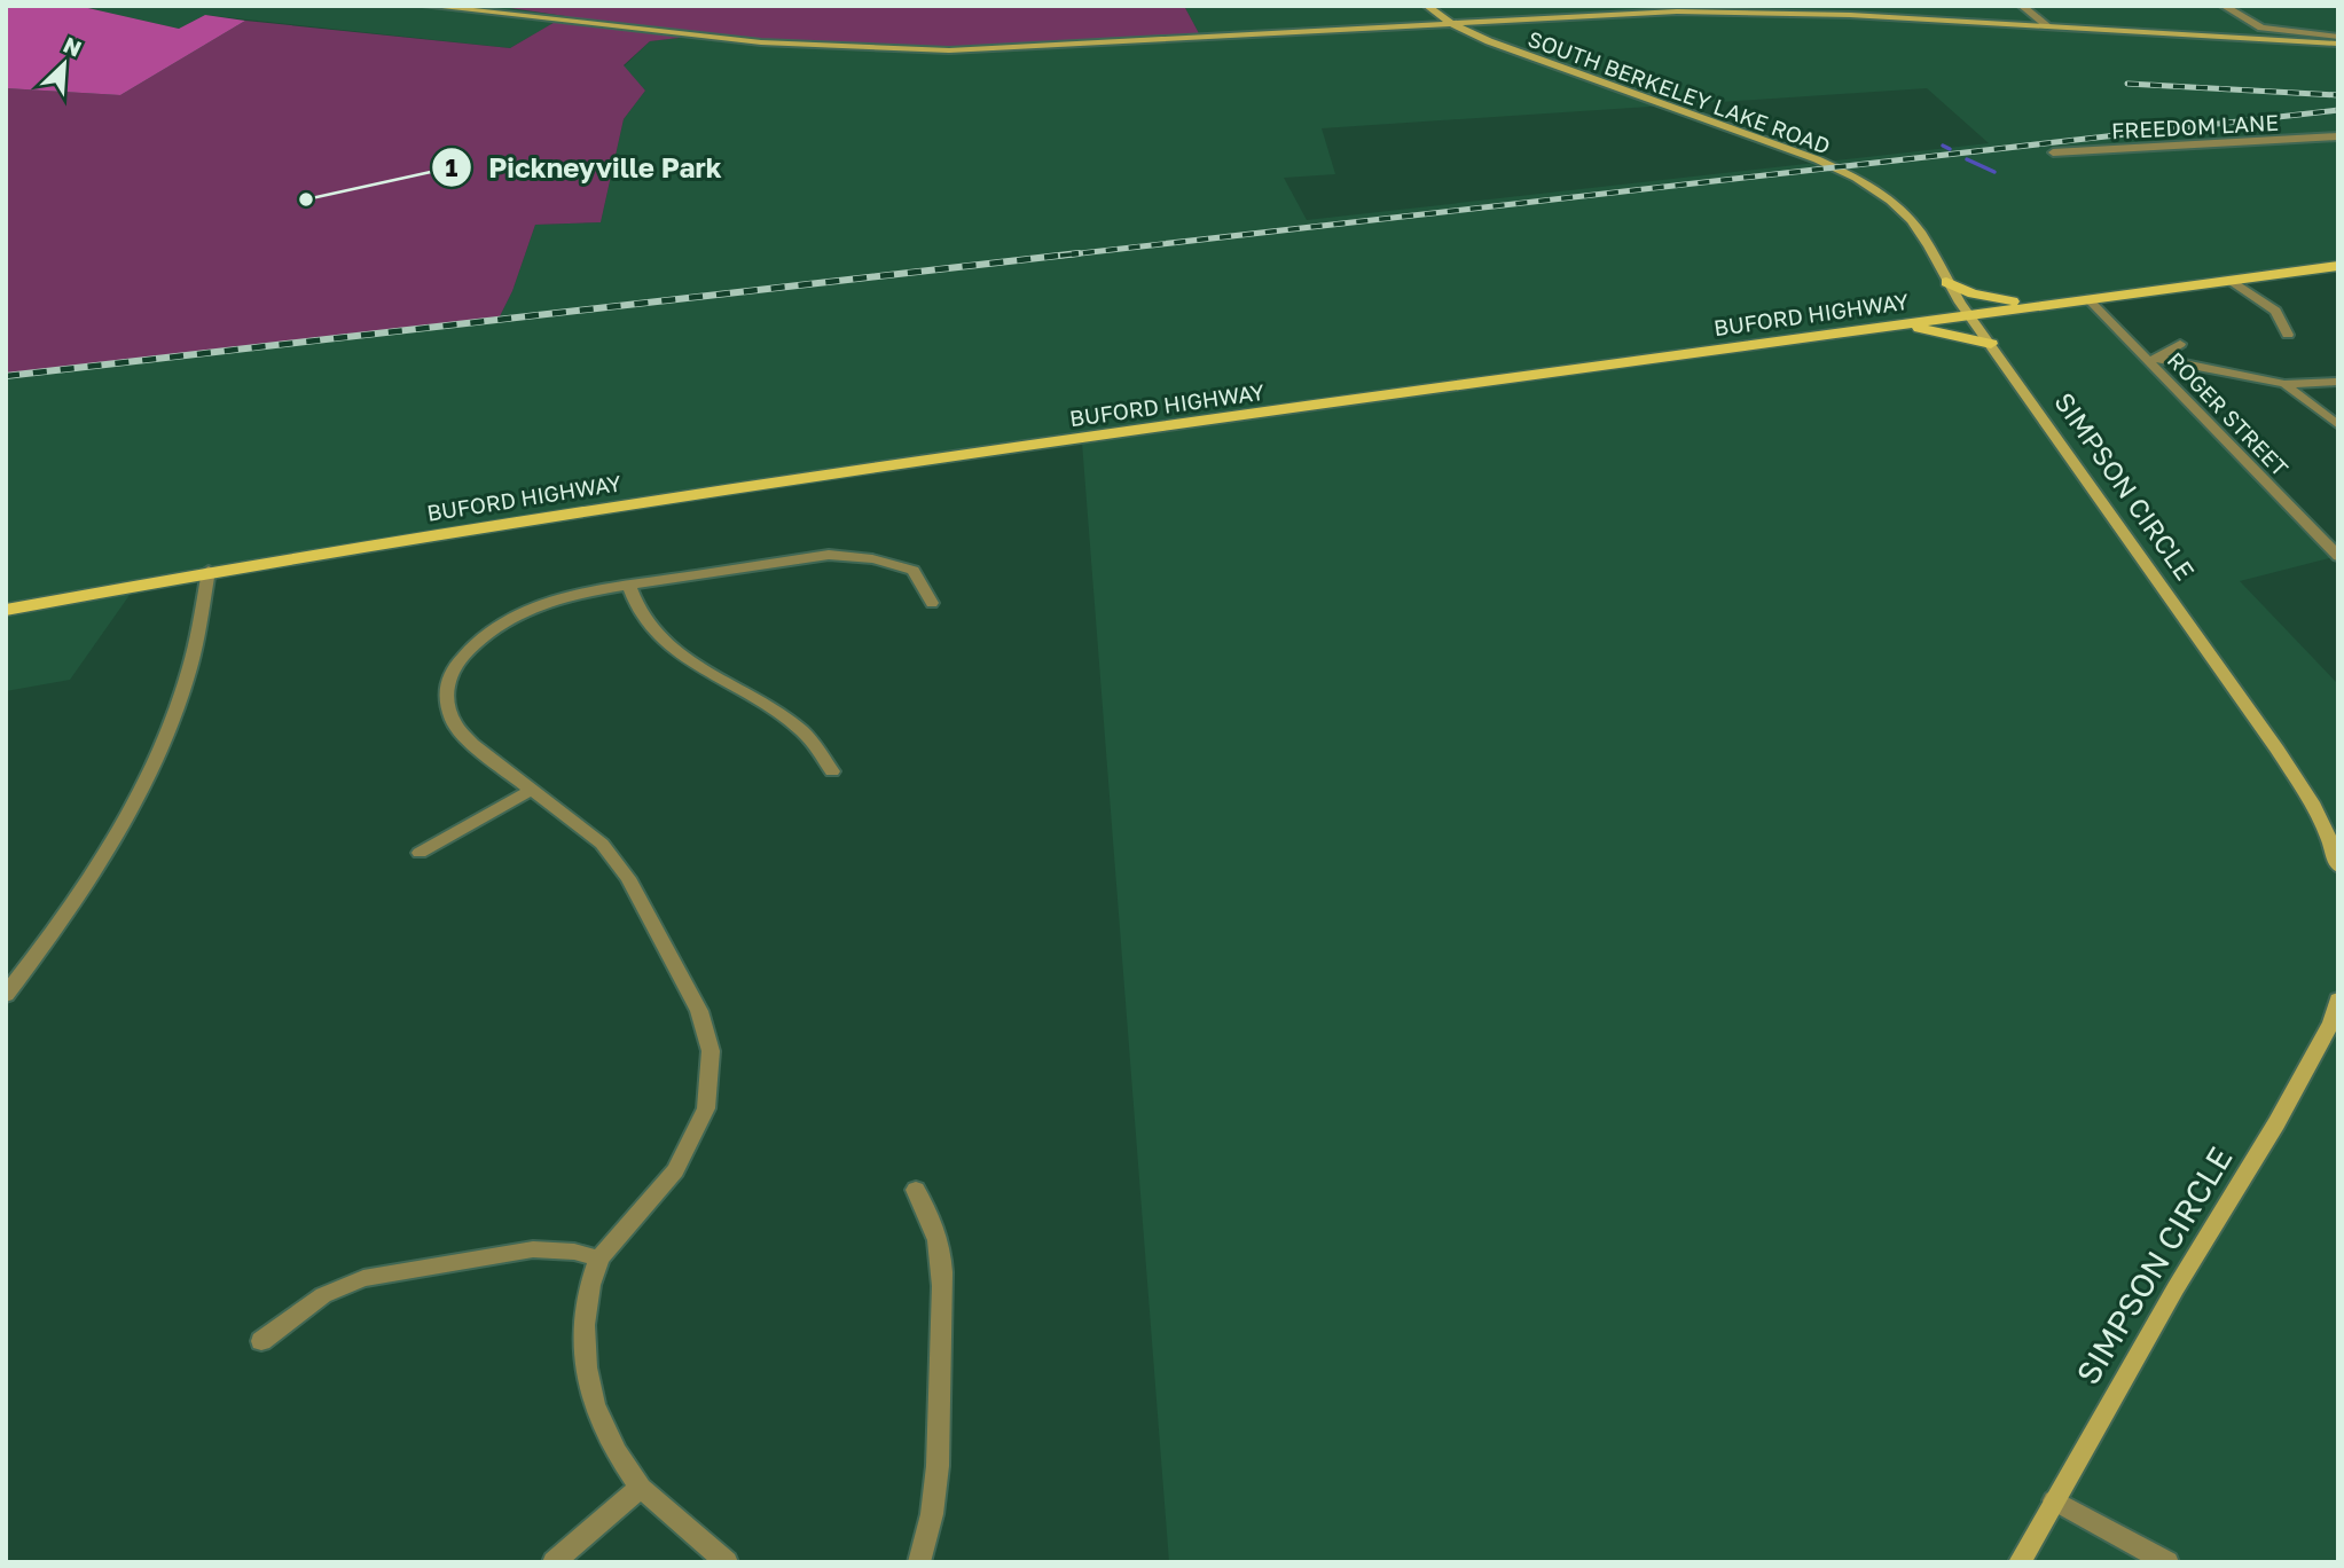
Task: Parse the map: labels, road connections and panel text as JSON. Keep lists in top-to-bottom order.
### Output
{
  "streets": {
    "main road": ["BUFORD HIGHWAY"],
    "street": [
      "SOUTH BERKELEY LAKE ROAD",
      "FREEDOM LANE",
      "ROGER STREET",
      "SIMPSON CIRCLE"
    ]
  },
  "crossings": [
    ["SOUTH BERKELEY LAKE ROAD", "SIMPSON CIRCLE"],
    ["BUFORD HIGHWAY", "ROGER STREET"],
    ["BUFORD HIGHWAY", "SIMPSON CIRCLE"]
  ],
  "places": ["Pickneyville Park"],
  "north": "top right"
}
